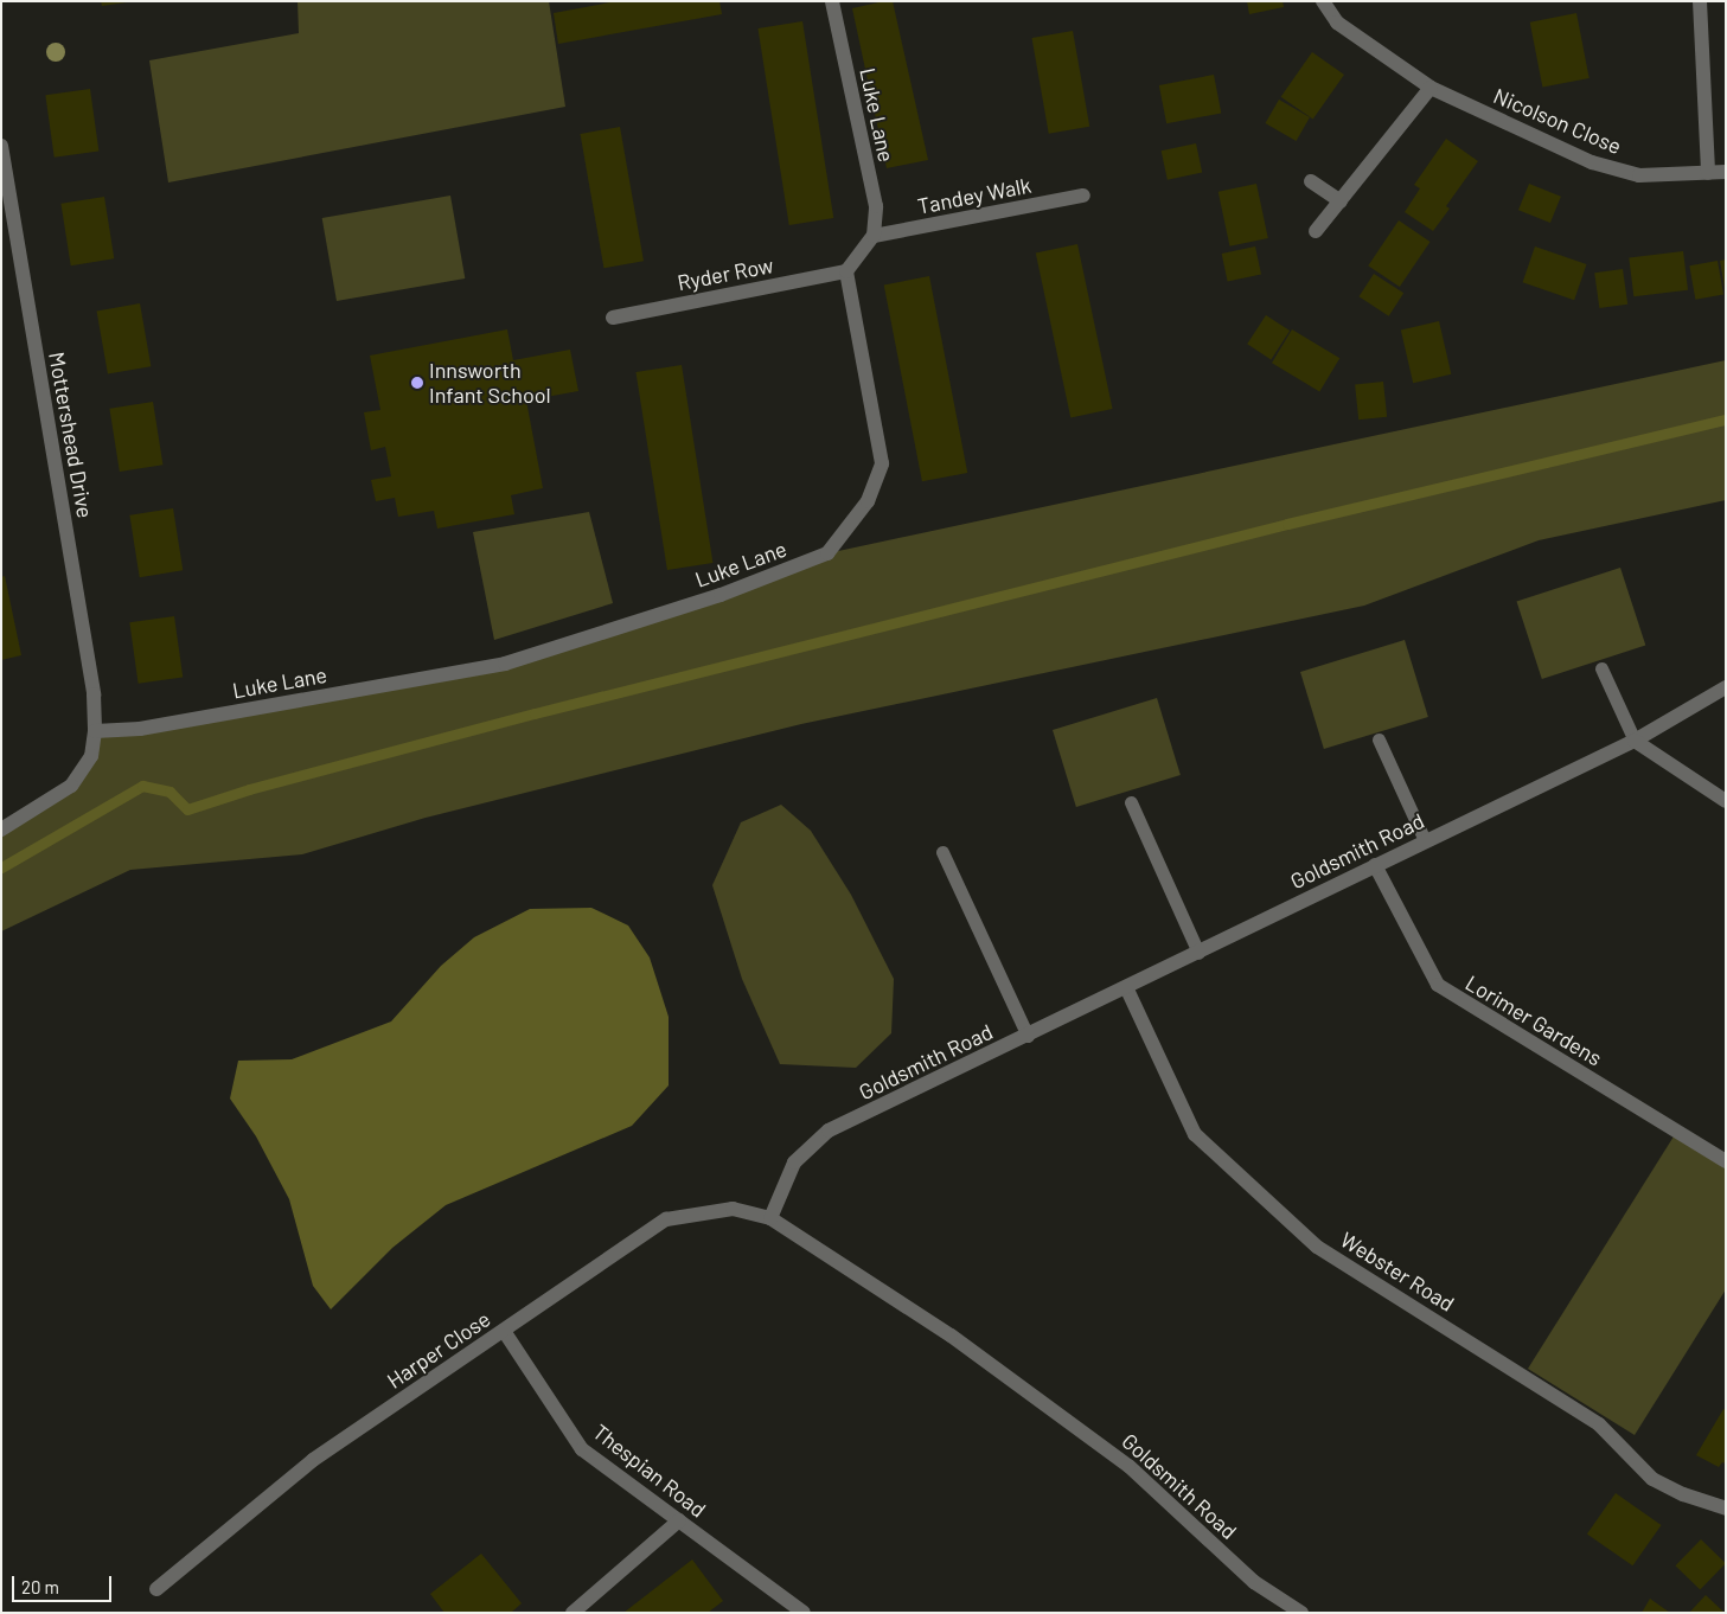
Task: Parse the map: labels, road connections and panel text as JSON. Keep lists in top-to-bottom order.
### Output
{
  "streets": {
    "street": [
      "Luke Lane",
      "Nicolson Close",
      "Tandey Walk",
      "Ryder Row",
      "Mottershead Drive",
      "Goldsmith Road",
      "Lorimer Gardens",
      "Webster Road",
      "Harper Close",
      "Thespian Road"
    ]
  },
  "crossings": [
    ["Luke Lane", "Tandey Walk"],
    ["Luke Lane", "Ryder Row"],
    ["Luke Lane", "Mottershead Drive"],
    ["Goldsmith Road", "Lorimer Gardens"],
    ["Goldsmith Road", "Webster Road"],
    ["Goldsmith Road", "Harper Close"],
    ["Harper Close", "Thespian Road"]
  ],
  "places": ["Innsworth Infant School"],
  "scale_bar": "20 m"
}
